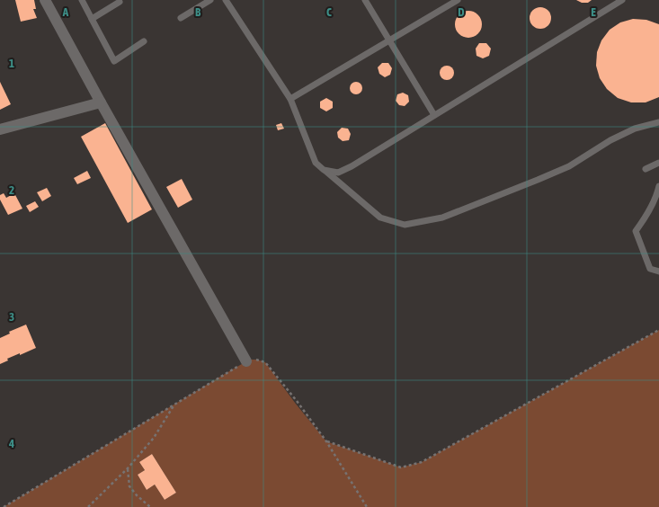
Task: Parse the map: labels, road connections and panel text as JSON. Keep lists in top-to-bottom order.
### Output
{
  "grid": {
    "columns": [
      "A",
      "B",
      "C",
      "D",
      "E"
    ],
    "rows": [
      "1",
      "2",
      "3",
      "4"
    ]
  }
}
